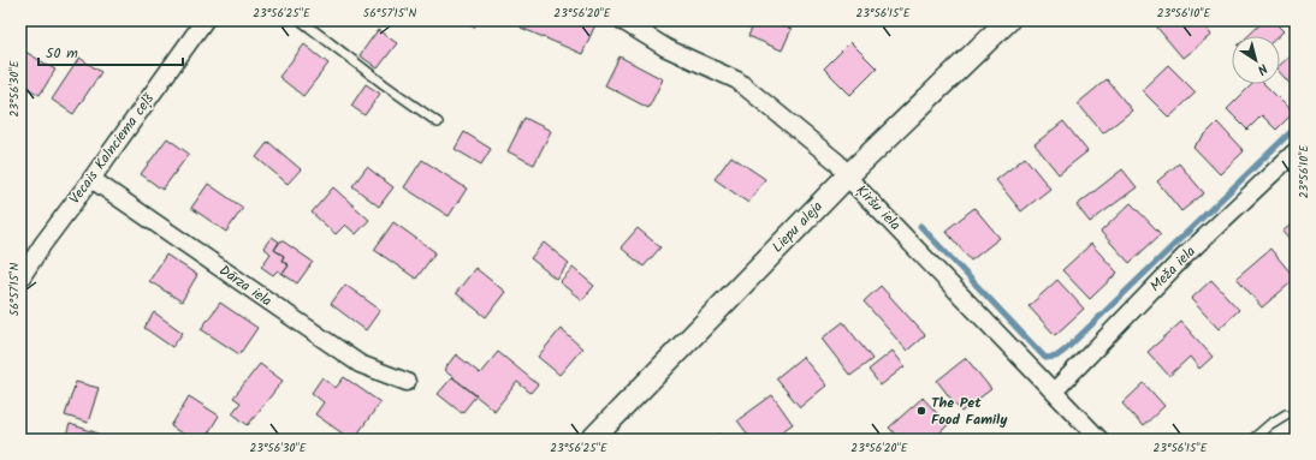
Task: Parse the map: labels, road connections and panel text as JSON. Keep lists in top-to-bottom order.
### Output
{
  "streets": {
    "street": [
      "Vecais Kalnciema ceļš",
      "Ķiršu iela",
      "Liepu aleja",
      "Meža iela",
      "Dārza iela"
    ]
  },
  "crossings": [
    ["Vecais Kalnciema ceļš", "Dārza iela"],
    ["Ķiršu iela", "Liepu aleja"],
    ["Ķiršu iela", "Meža iela"]
  ],
  "places": ["The Pet Food Family"],
  "scale_bar": "50 m",
  "north": "bottom right",
  "coordinates": [
    "23°56'25\"E",
    "56°57'15\"N",
    "23°56'20\"E",
    "23°56'15\"E",
    "23°56'10\"E",
    "23°56'30\"E"
  ]
}
